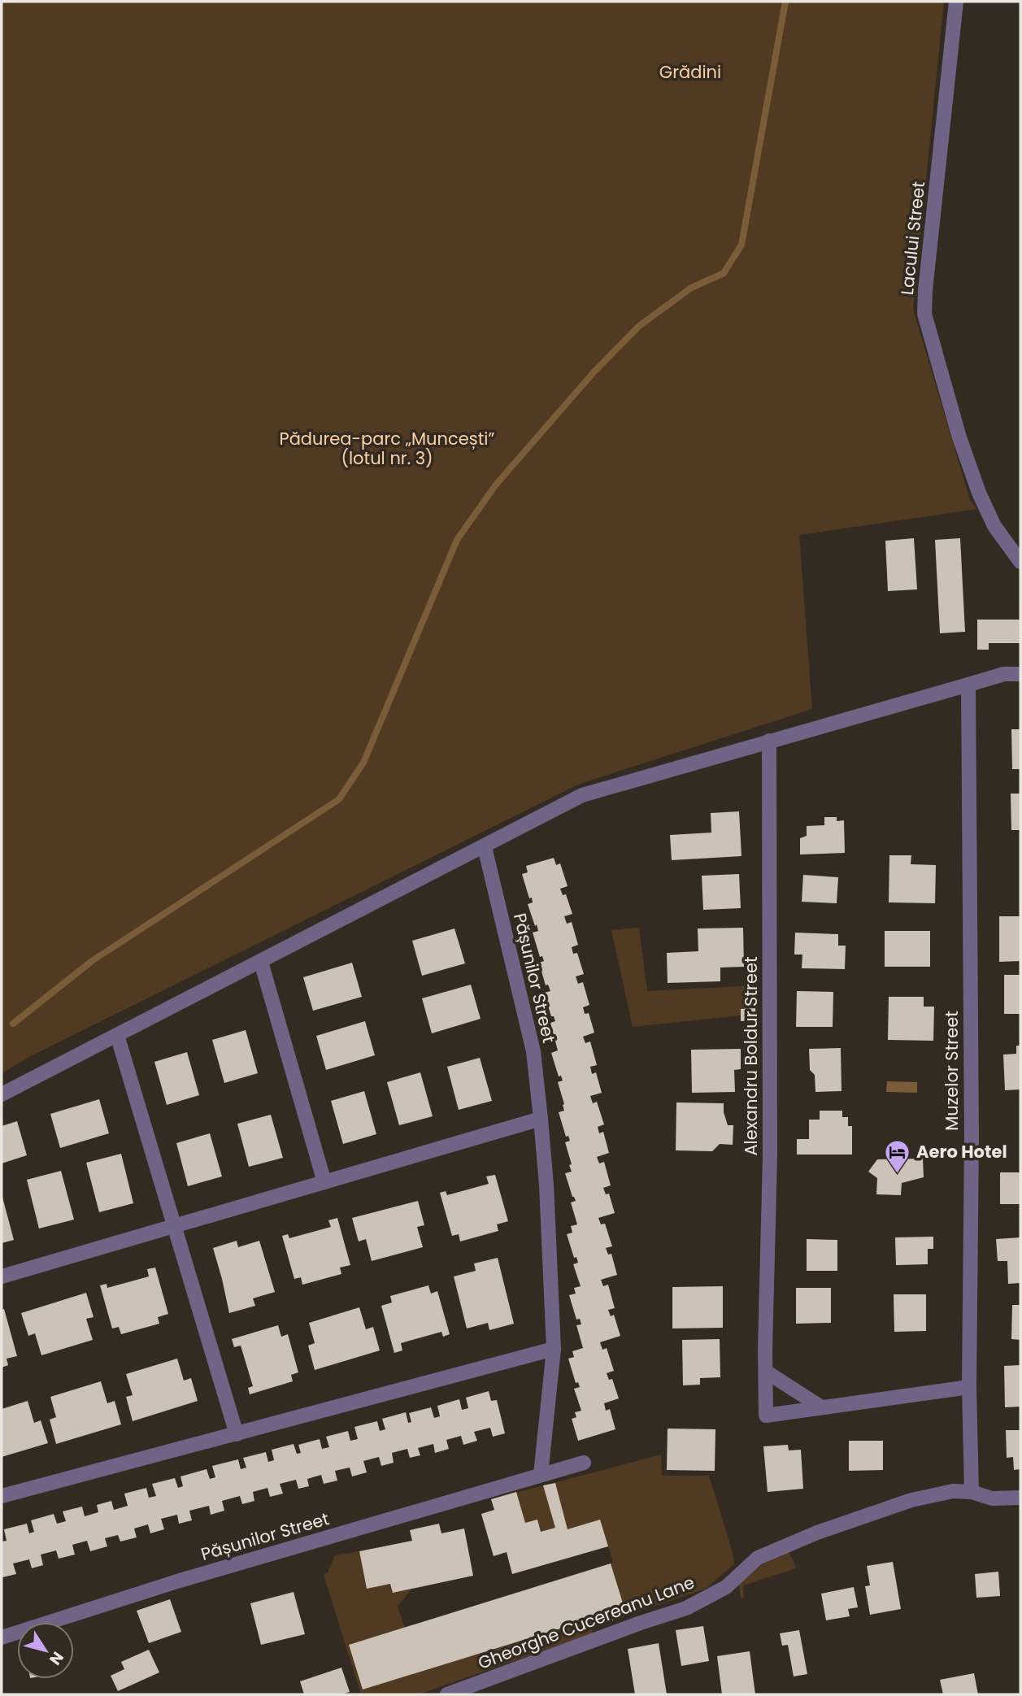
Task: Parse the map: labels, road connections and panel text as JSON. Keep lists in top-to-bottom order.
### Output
{
  "streets": {
    "street": [
      "Lacului Street",
      "Pășunilor Street",
      "Alexandru Boldur Street",
      "Muzelor Street",
      "Gheorghe Cucereanu Lane"
    ]
  },
  "crossings": [
    ["Alexandru Boldur Street", "Muzelor Street"],
    ["Muzelor Street", "Gheorghe Cucereanu Lane"]
  ],
  "parks": ["Grădini", "Pădurea-parc „Muncești” (lotul nr. 3)"],
  "places": {
    "hotel": ["Aero Hotel"]
  },
  "north": "bottom right"
}
